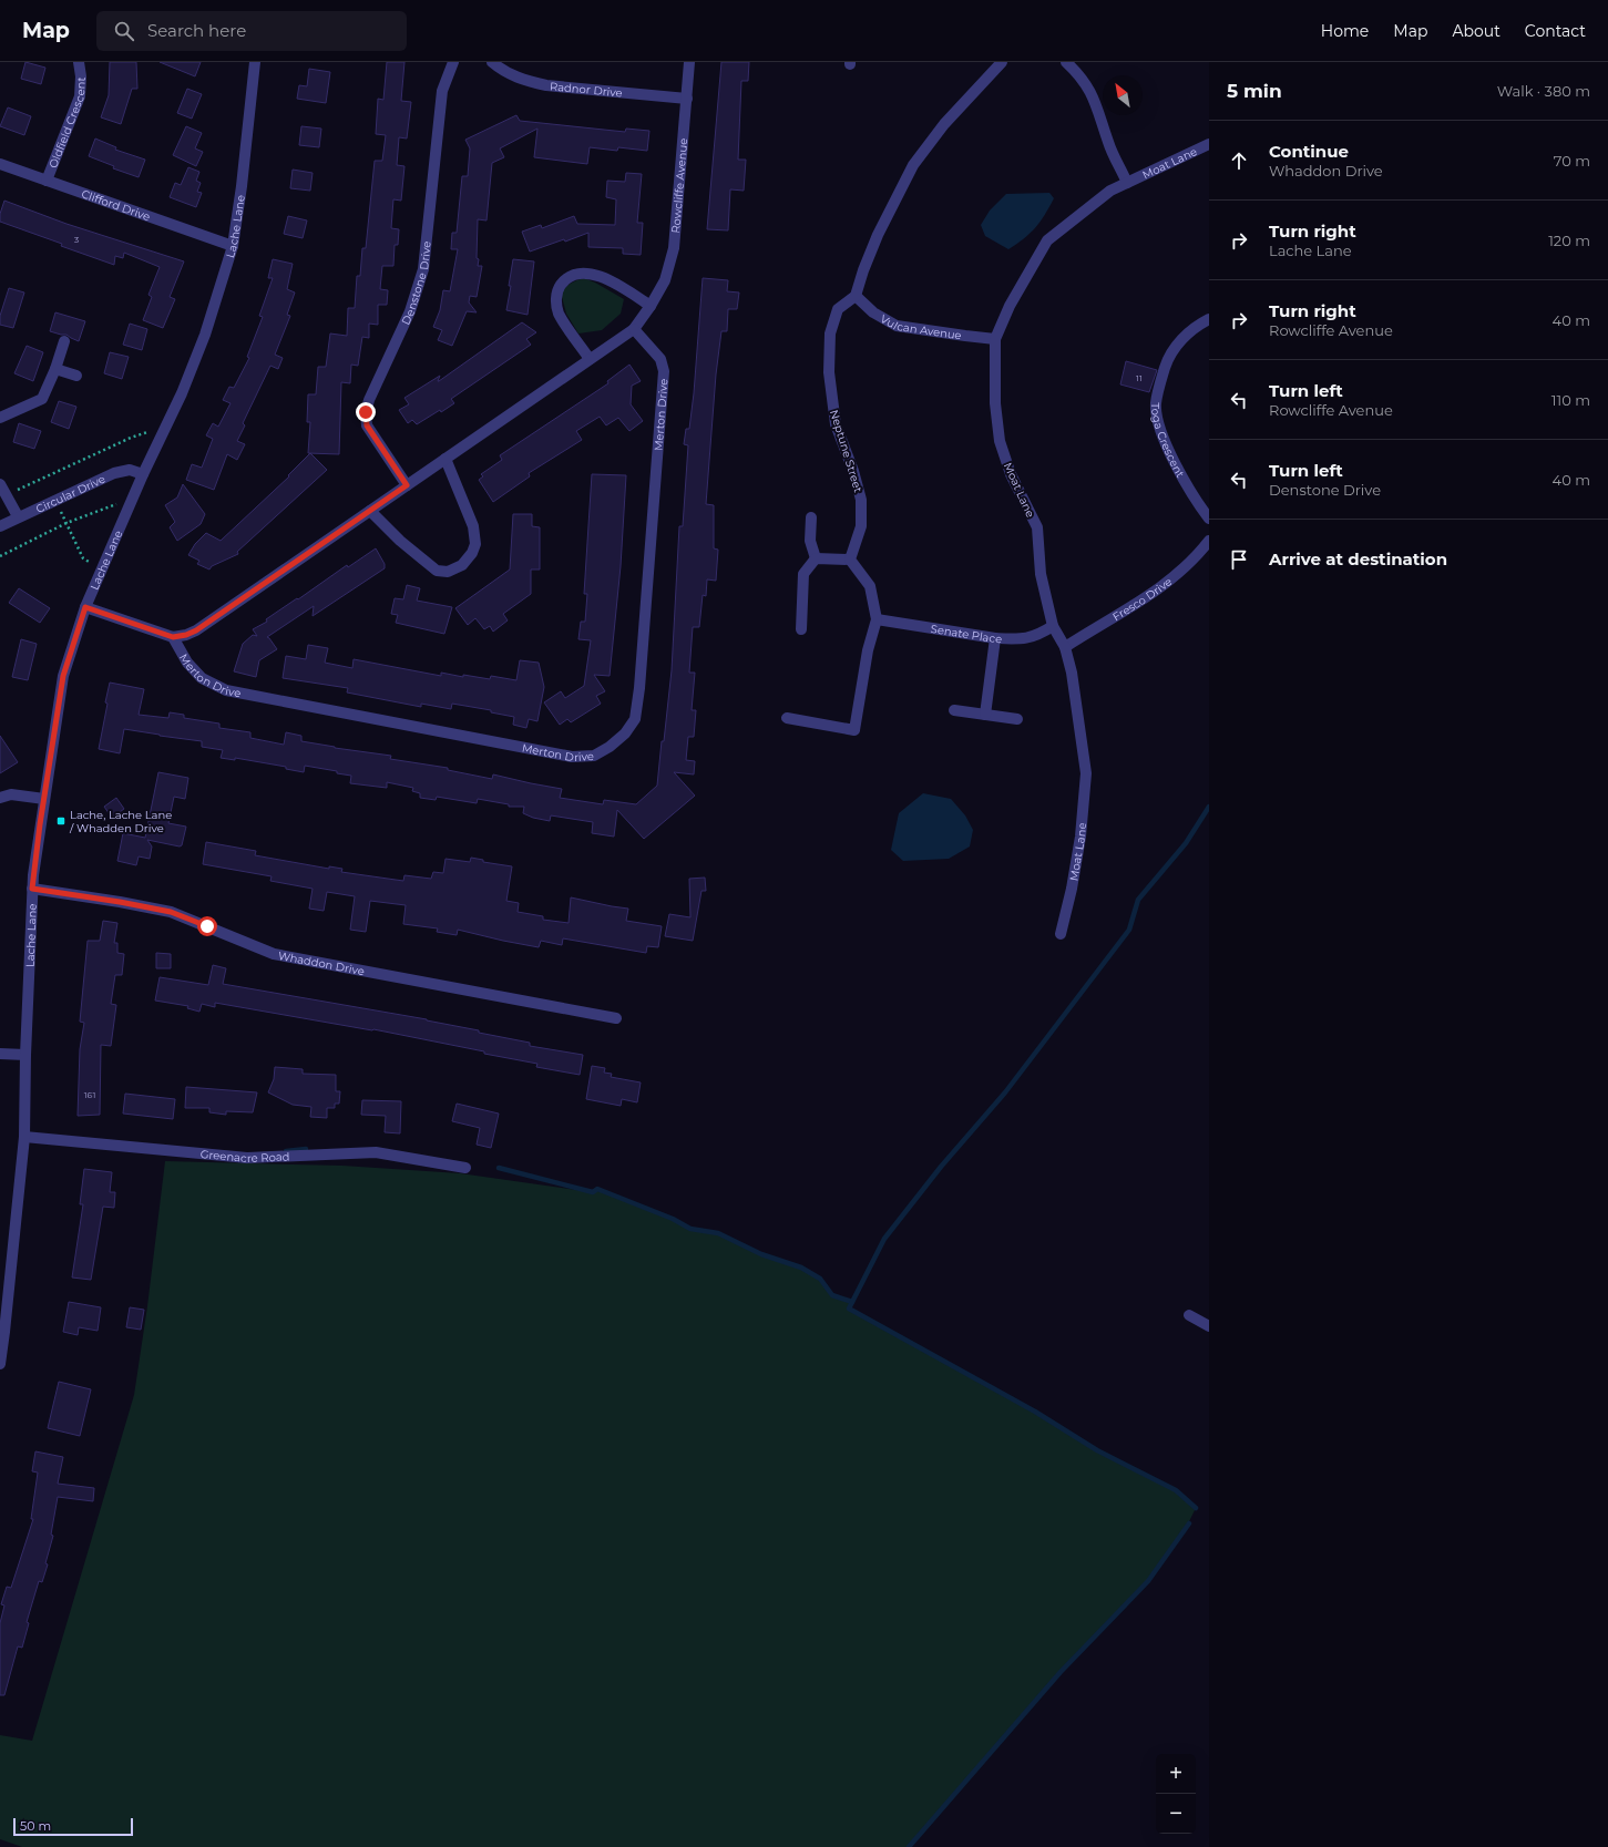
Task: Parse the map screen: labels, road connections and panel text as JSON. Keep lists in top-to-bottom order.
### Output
{
  "streets": {
    "street": [
      "Radnor Drive",
      "Oldfield Crescent",
      "Moat Lane",
      "Rowcliffe Avenue",
      "Clifford Drive",
      "Lache Lane",
      "Denstone Drive",
      "Vulcan Avenue",
      "Merton Drive",
      "Toga Crescent",
      "Neptune Street",
      "Circular Drive",
      "Fresco Drive",
      "Senate Place",
      "Whaddon Drive",
      "Greenacre Road"
    ]
  },
  "crossings": [
    ["Radnor Drive", "Rowcliffe Avenue"],
    ["Oldfield Crescent", "Clifford Drive"],
    ["Moat Lane", "Vulcan Avenue"],
    ["Moat Lane", "Fresco Drive"],
    ["Moat Lane", "Senate Place"],
    ["Rowcliffe Avenue", "Denstone Drive"],
    ["Rowcliffe Avenue", "Merton Drive"],
    ["Clifford Drive", "Lache Lane"],
    ["Lache Lane", "Circular Drive"],
    ["Lache Lane", "Whaddon Drive"],
    ["Lache Lane", "Greenacre Road"],
    ["Vulcan Avenue", "Neptune Street"]
  ],
  "places": {
    "transit": ["Lache, Lache Lane / Whadden Drive"]
  },
  "house_numbers": ["3", "11", "161"],
  "scale_bar": "50 m",
  "north": "top left",
  "page": {
    "header": "Map",
    "search": "Search here",
    "nav": [
      "Home",
      "Map",
      "About",
      "Contact"
    ],
    "heading": ["5 min", "Walk · 380 m"],
    "list": [
      ["Continue", "Whaddon Drive", "70 m"],
      ["Turn right", "Lache Lane", "120 m"],
      ["Turn right", "Rowcliffe Avenue", "40 m"],
      ["Turn left", "Rowcliffe Avenue", "110 m"],
      ["Turn left", "Denstone Drive", "40 m"],
      "Arrive at destination"
    ],
    "map_buttons": ["+", "−"],
    "scale": "50 m"
  }
}
